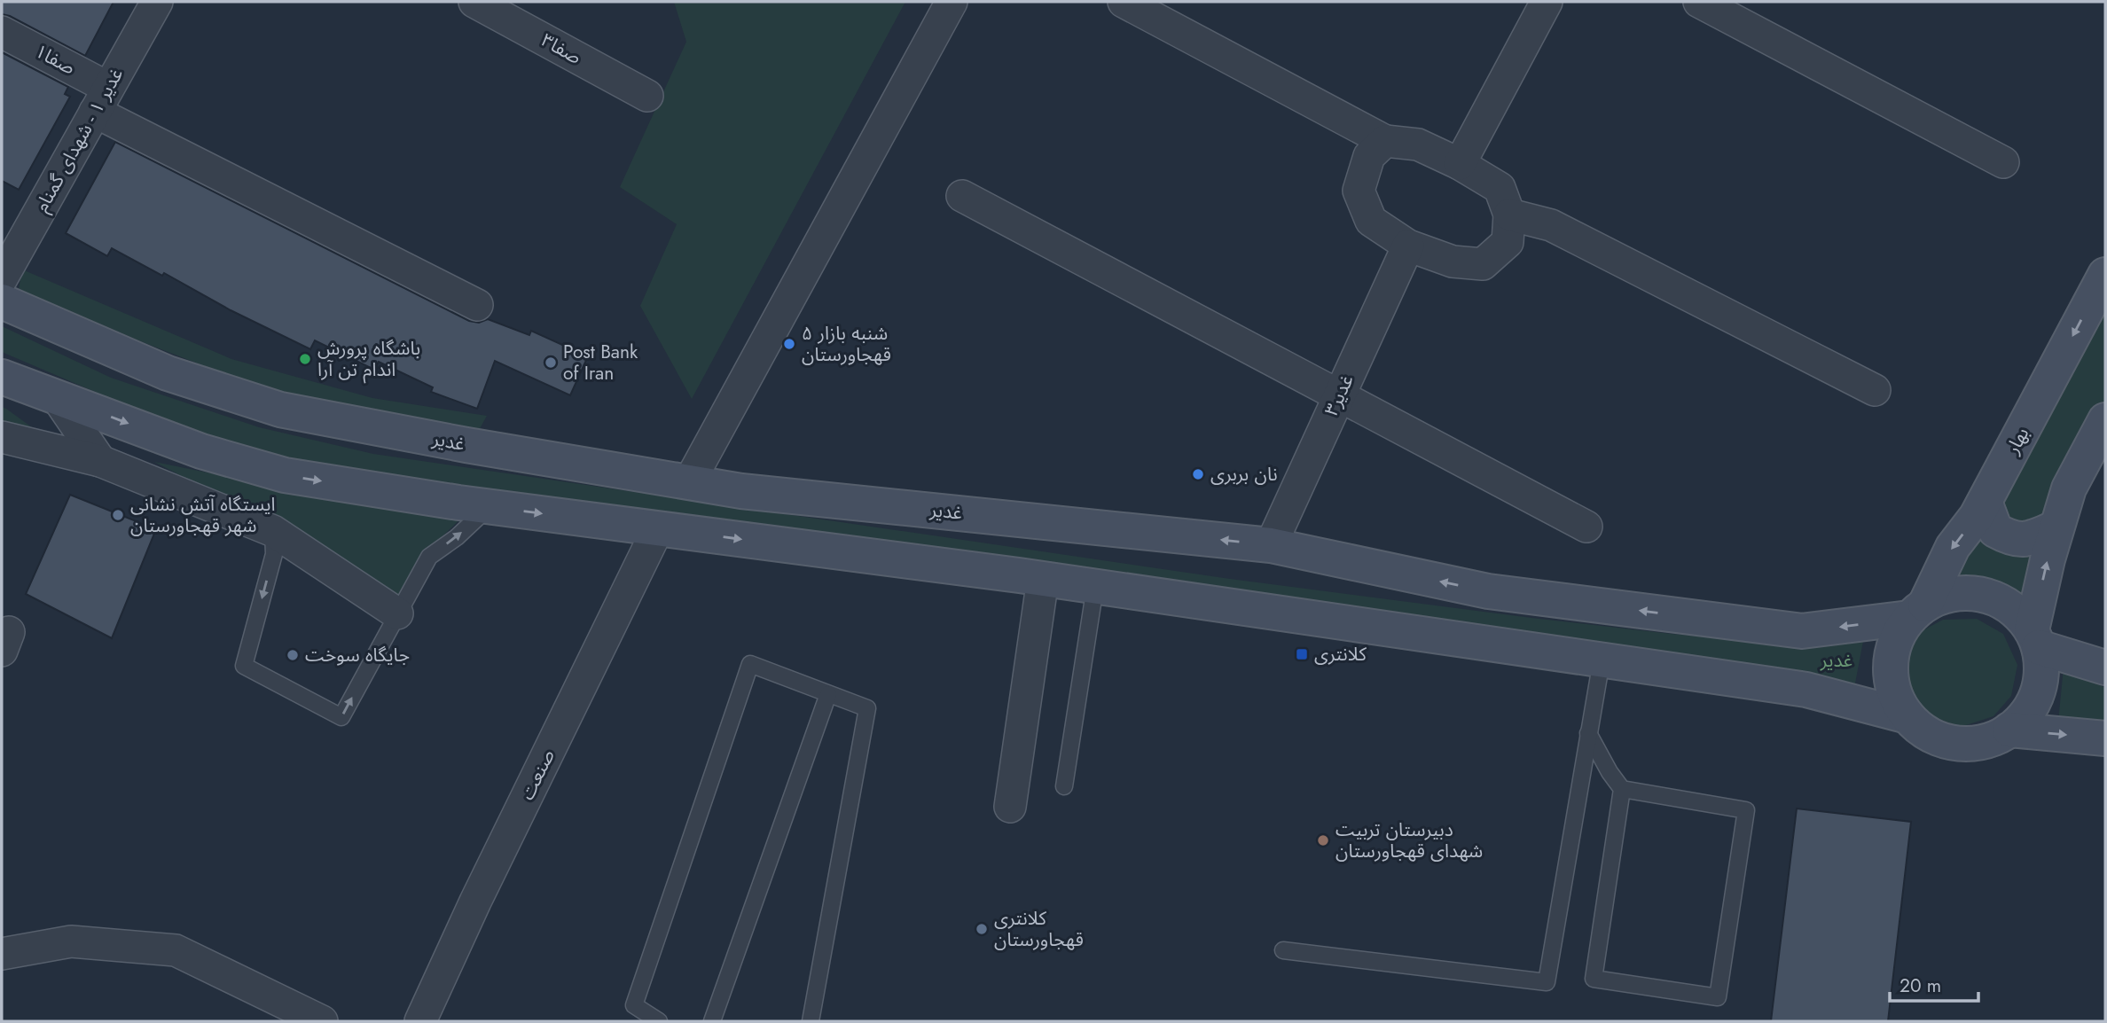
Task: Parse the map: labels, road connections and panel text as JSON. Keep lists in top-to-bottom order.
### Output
{
  "streets": {
    "main road": ["بهار", "غدیر"],
    "street": [
      "صفا۳",
      "صفا۱",
      "غدیر ۱ - شهدای گمنام",
      "غدیر۳",
      "صنعت"
    ]
  },
  "crossings": [
    ["صفا۱", "غدیر ۱ - شهدای گمنام"],
    ["غدیر۳", "غدیر"],
    ["بهار", "غدیر"]
  ],
  "parks": ["غدیر"],
  "places": {
    "other": [
      "۵ شنبه بازار قهجاورستان",
      "باشگاه پرورش اندام تن آرا",
      "Post Bank of Iran",
      "نان بربری",
      "ایستگاه آتش نشانی شهر قهجاورستان",
      "جایگاه سوخت",
      "دبیرستان تربیت شهدای قهجاورستان",
      "کلانتری قهجاورستان"
    ],
    "transit": ["کلانتری"]
  },
  "scale_bar": "20 m"
}
